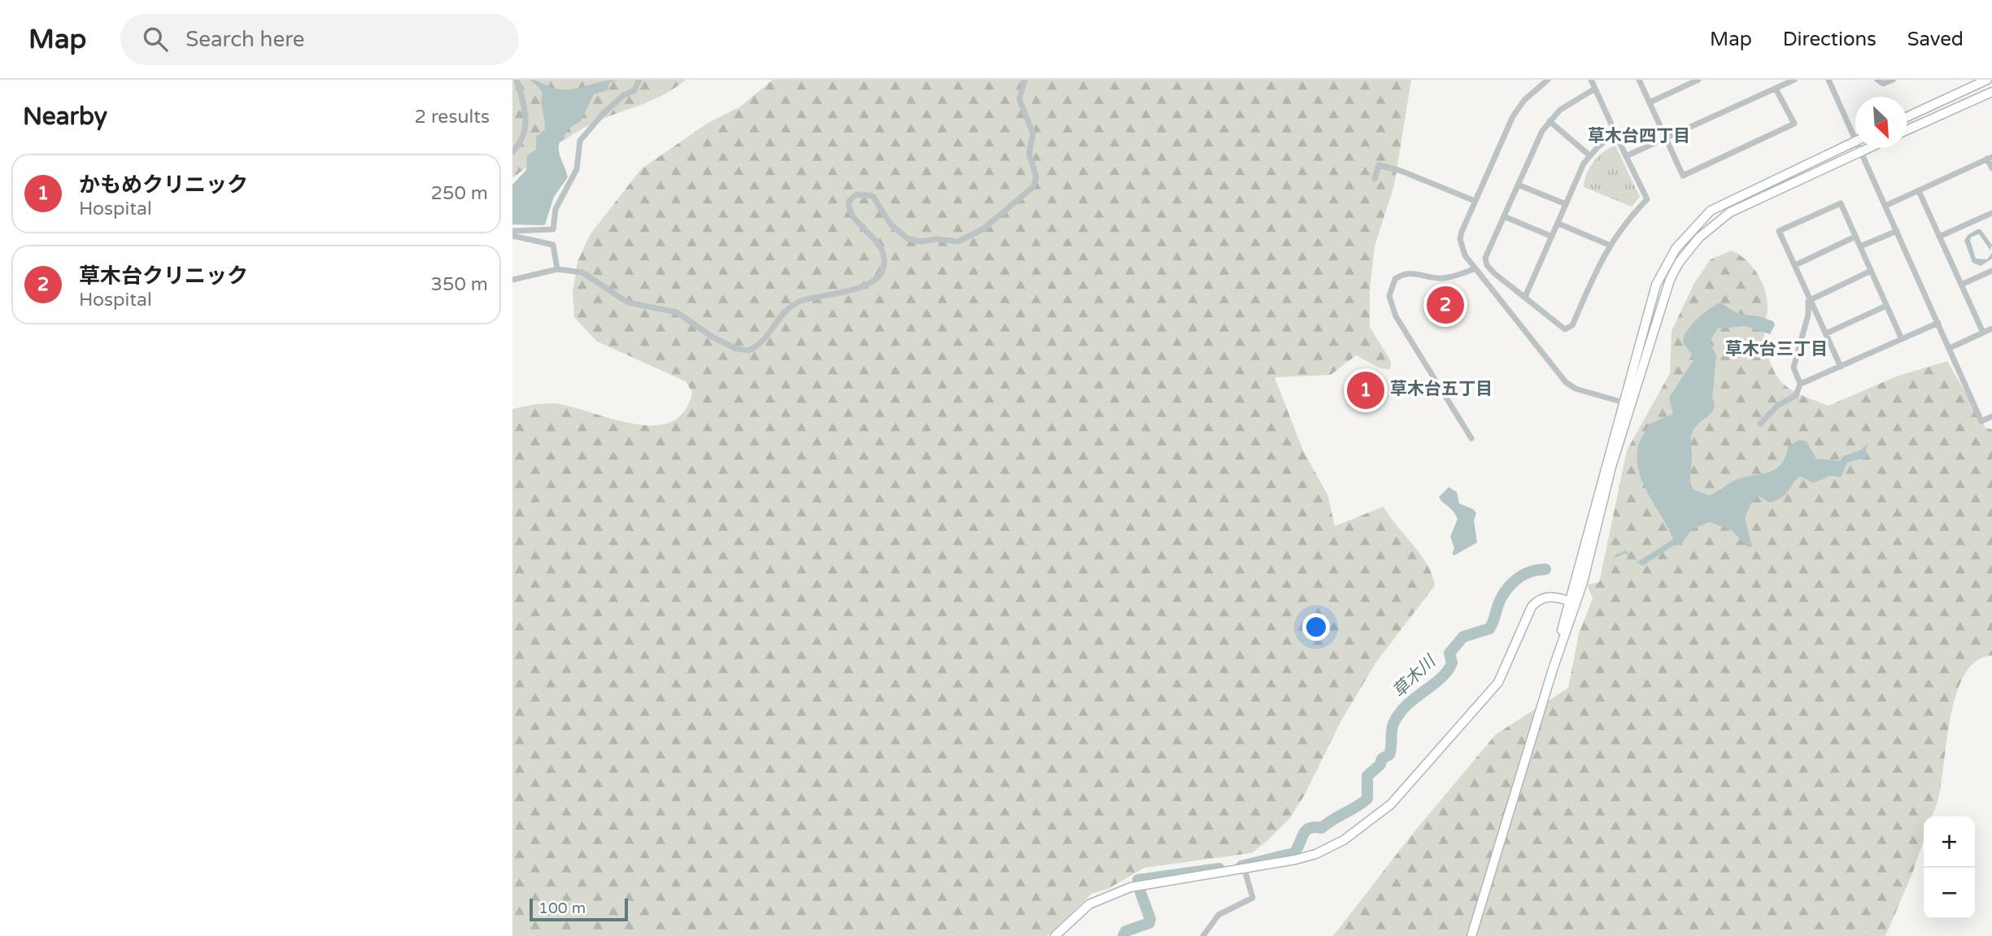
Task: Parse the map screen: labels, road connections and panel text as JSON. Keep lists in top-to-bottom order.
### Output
{
  "districts": ["草木台四丁目", "草木台三丁目", "草木台五丁目"],
  "water": ["草木川"],
  "scale_bar": "100 m",
  "north": "bottom right",
  "page": {
    "header": "Map",
    "search": "Search here",
    "nav": ["Map", "Directions", "Saved"],
    "heading": ["Nearby", "2 results"],
    "list": [
      {
        "mark": "1",
        "name": "かもめクリニック",
        "note": "Hospital",
        "value": "250 m"
      },
      {
        "mark": "2",
        "name": "草木台クリニック",
        "note": "Hospital",
        "value": "350 m"
      }
    ],
    "pins": ["2", "1"],
    "map_buttons": ["+", "−"],
    "scale": "100 m"
  }
}
